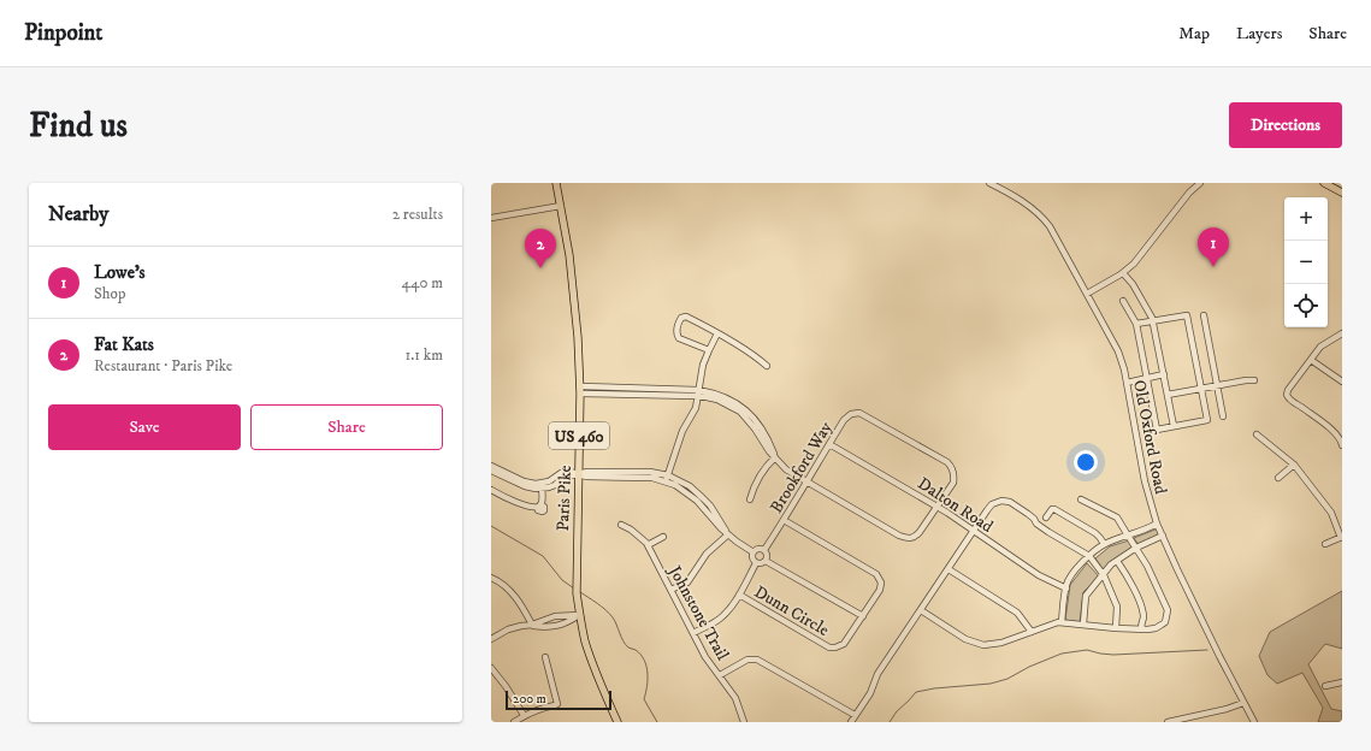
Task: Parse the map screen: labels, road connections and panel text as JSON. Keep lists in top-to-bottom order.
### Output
{
  "streets": {
    "main road": ["US 460", "Paris Pike"],
    "street": [
      "Old Oxford Road",
      "Brookford Way",
      "Dalton Road",
      "Dunn Circle",
      "Johnstone Trail"
    ]
  },
  "crossings": [
    ["Brookford Way", "Dalton Road"],
    ["Brookford Way", "Dunn Circle"]
  ],
  "scale_bar": "200 m",
  "page": {
    "header": "Pinpoint",
    "nav": ["Map", "Layers", "Share"],
    "buttons": [
      "Directions",
      ["Save", "Share"]
    ],
    "title": "Find us",
    "heading": ["Nearby", "2 results"],
    "map_buttons": ["+", "−"],
    "pins": ["1", "2"],
    "list": [
      {
        "mark": "1",
        "name": "Lowe's",
        "note": "Shop",
        "value": "440 m"
      },
      {
        "mark": "2",
        "name": "Fat Kats",
        "note": "Restaurant · Paris Pike",
        "value": "1.1 km"
      }
    ],
    "scale": "200 m"
  }
}
